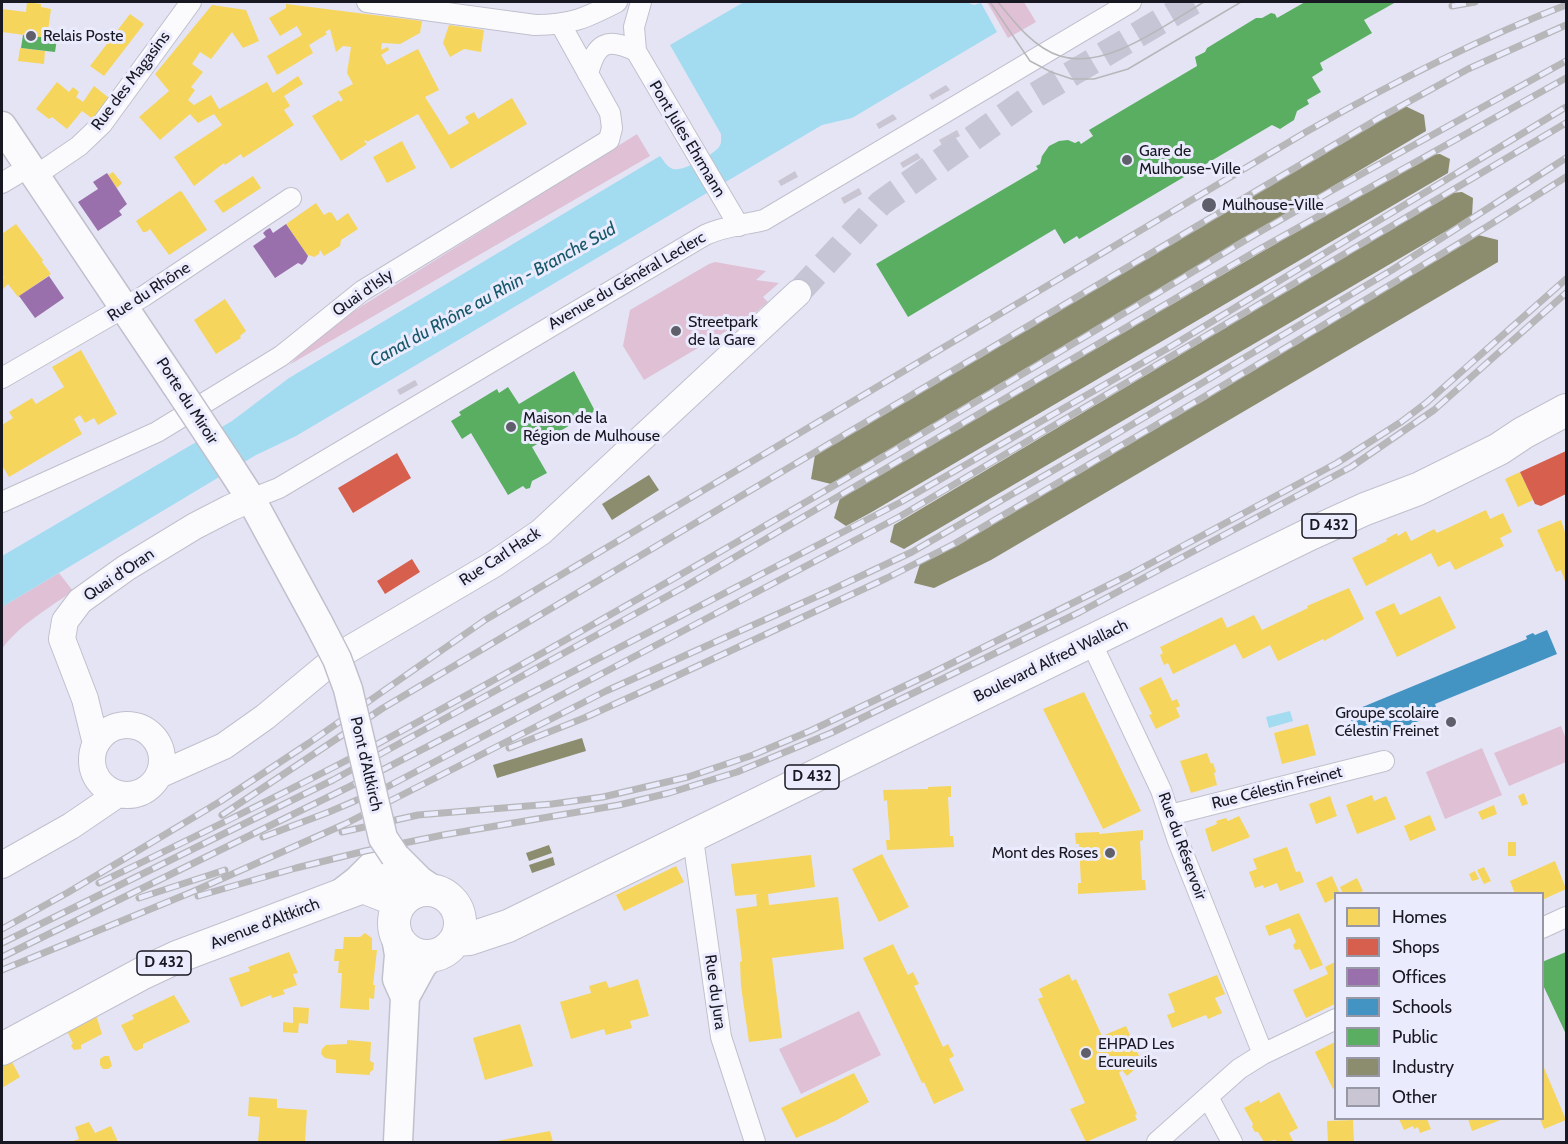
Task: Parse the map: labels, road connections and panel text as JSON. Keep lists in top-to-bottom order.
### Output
{
  "streets": {
    "main road": [
      "Porte du Miroir",
      "D 432",
      "Boulevard Alfred Wallach",
      "Pont d'Altkirch",
      "Avenue d'Altkirch"
    ],
    "street": [
      "Rue des Magasins",
      "Pont Jules Ehrmann",
      "Avenue du Général Leclerc",
      "Rue du Rhône",
      "Quai d'Isly",
      "Rue Carl Hack",
      "Quai d'Oran",
      "Rue Célestin Freinet",
      "Rue du Réservoir",
      "Rue du Jura"
    ]
  },
  "crossings": [
    ["Rue des Magasins", "Porte du Miroir"],
    ["Pont Jules Ehrmann", "Avenue du Général Leclerc"],
    ["Avenue du Général Leclerc", "Porte du Miroir"],
    ["Avenue du Général Leclerc", "Quai d'Oran"],
    ["Rue du Rhône", "Porte du Miroir"],
    ["Porte du Miroir", "Quai d'Oran"],
    ["Porte du Miroir", "Pont d'Altkirch"],
    ["Rue Carl Hack", "Quai d'Oran"],
    ["Boulevard Alfred Wallach", "Rue du Réservoir"],
    ["Boulevard Alfred Wallach", "Avenue d'Altkirch"],
    ["Boulevard Alfred Wallach", "Rue du Jura"],
    ["Pont d'Altkirch", "Avenue d'Altkirch"],
    ["Rue Célestin Freinet", "Rue du Réservoir"]
  ],
  "water": ["Canal du Rhône au Rhin - Branche Sud"],
  "places": [
    "Relais Poste",
    "Gare de Mulhouse-Ville",
    "Mulhouse-Ville",
    "Streetpark de la Gare",
    "Maison de la Région de Mulhouse",
    "Groupe scolaire Célestin Freinet",
    "Mont des Roses",
    "EHPAD Les Ecureuils"
  ],
  "legend": [
    "Homes",
    "Shops",
    "Offices",
    "Schools",
    "Public",
    "Industry",
    "Other"
  ]
}
